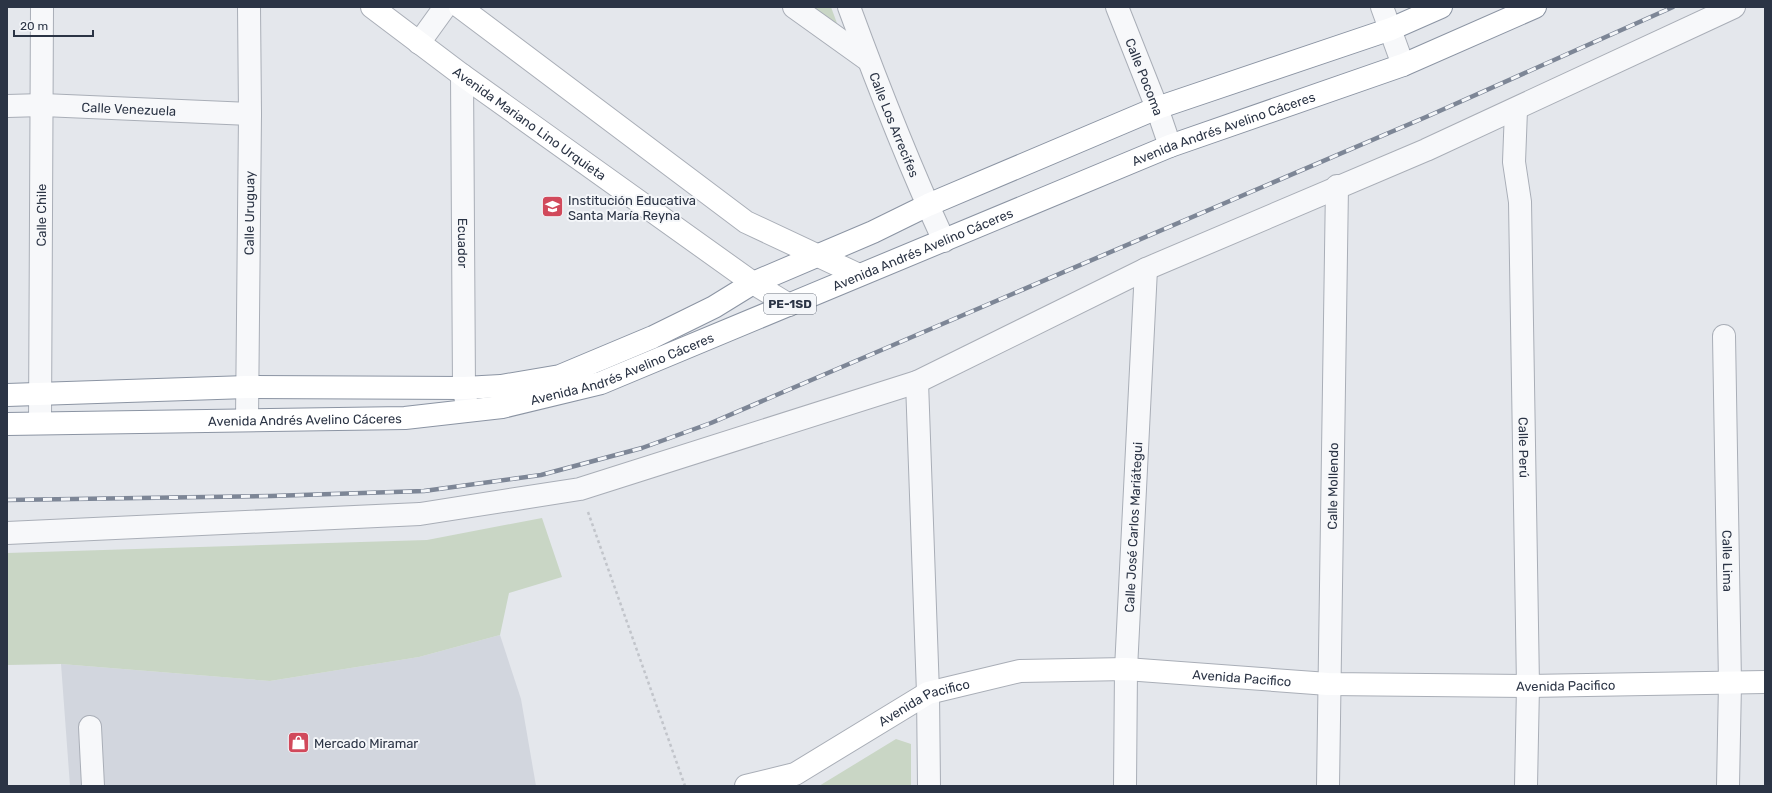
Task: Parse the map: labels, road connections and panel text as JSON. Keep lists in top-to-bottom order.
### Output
{
  "streets": {
    "main road": [
      "Avenida Mariano Lino Urquieta",
      "Avenida Andrés Avelino Cáceres",
      "PE-1SD",
      "Avenida Pacifico"
    ],
    "street": [
      "Calle Pocoma",
      "Calle Venezuela",
      "Calle Los Arrecifes",
      "Calle Uruguay",
      "Calle Chile",
      "Ecuador",
      "Calle Perú",
      "Calle Mollendo",
      "Calle José Carlos Mariátegui",
      "Calle Lima"
    ]
  },
  "crossings": [
    ["Calle Pocoma", "Avenida Andrés Avelino Cáceres"],
    ["Calle Venezuela", "Calle Uruguay"],
    ["Calle Venezuela", "Calle Chile"],
    ["Avenida Mariano Lino Urquieta", "Avenida Andrés Avelino Cáceres"],
    ["Avenida Mariano Lino Urquieta", "Ecuador"],
    ["Calle Los Arrecifes", "Avenida Andrés Avelino Cáceres"],
    ["Avenida Andrés Avelino Cáceres", "Calle Uruguay"],
    ["Avenida Andrés Avelino Cáceres", "Calle Chile"],
    ["Avenida Andrés Avelino Cáceres", "Ecuador"],
    ["Calle Perú", "Avenida Pacifico"],
    ["Calle Mollendo", "Avenida Pacifico"],
    ["Calle José Carlos Mariátegui", "Avenida Pacifico"],
    ["Calle Lima", "Avenida Pacifico"]
  ],
  "places": {
    "school or university": ["Institución Educativa Santa María Reyna"],
    "shop": ["Mercado Miramar"]
  },
  "scale_bar": "20 m"
}
